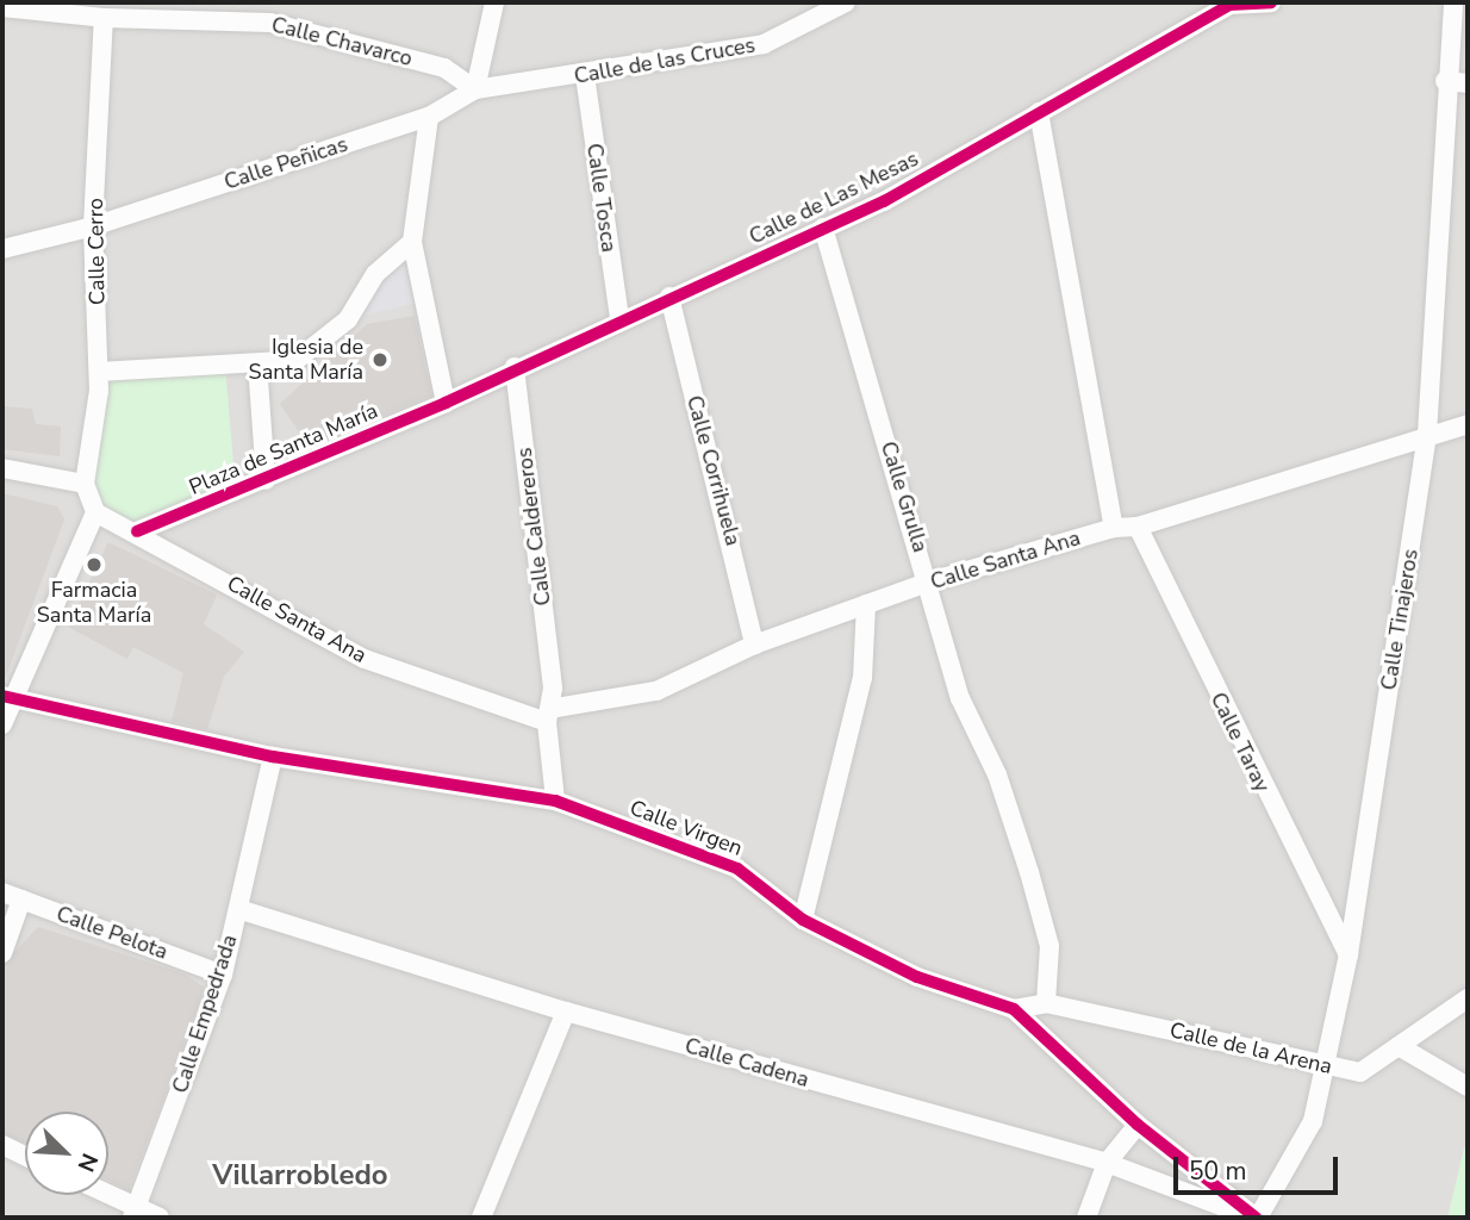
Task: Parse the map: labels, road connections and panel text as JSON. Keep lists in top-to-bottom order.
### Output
{
  "streets": {
    "street": [
      "Calle Chavarco",
      "Calle de las Cruces",
      "Calle Peñicas",
      "Calle Tosca",
      "Calle de Las Mesas",
      "Calle Cerro",
      "Plaza de Santa María",
      "Calle Corrihuela",
      "Calle Grulla",
      "Calle Caldereros",
      "Calle Santa Ana",
      "Calle Tinajeros",
      "Calle Taray",
      "Calle Virgen",
      "Calle Pelota",
      "Calle Empedrada",
      "Calle de la Arena",
      "Calle Cadena"
    ]
  },
  "crossings": [
    ["Calle Chavarco", "Calle de las Cruces"],
    ["Calle Chavarco", "Calle Peñicas"],
    ["Calle Chavarco", "Calle Cerro"],
    ["Calle de las Cruces", "Calle Peñicas"],
    ["Calle de las Cruces", "Calle Tosca"],
    ["Calle Peñicas", "Calle Cerro"],
    ["Calle Tosca", "Calle de Las Mesas"],
    ["Calle de Las Mesas", "Plaza de Santa María"],
    ["Calle de Las Mesas", "Calle Corrihuela"],
    ["Calle de Las Mesas", "Calle Grulla"],
    ["Calle de Las Mesas", "Calle Caldereros"],
    ["Plaza de Santa María", "Calle Santa Ana"],
    ["Calle Corrihuela", "Calle Santa Ana"],
    ["Calle Grulla", "Calle Santa Ana"],
    ["Calle Grulla", "Calle de la Arena"],
    ["Calle Caldereros", "Calle Santa Ana"],
    ["Calle Santa Ana", "Calle Tinajeros"],
    ["Calle Santa Ana", "Calle Taray"],
    ["Calle Tinajeros", "Calle Taray"],
    ["Calle Tinajeros", "Calle Virgen"],
    ["Calle Tinajeros", "Calle de la Arena"],
    ["Calle Tinajeros", "Calle Cadena"],
    ["Calle Virgen", "Calle Empedrada"],
    ["Calle Virgen", "Calle de la Arena"],
    ["Calle Virgen", "Calle Cadena"],
    ["Calle Pelota", "Calle Empedrada"],
    ["Calle Empedrada", "Calle Cadena"]
  ],
  "districts": ["Villarrobledo"],
  "places": ["Iglesia de Santa María", "Farmacia Santa María"],
  "scale_bar": "50 m",
  "north": "bottom right"
}
